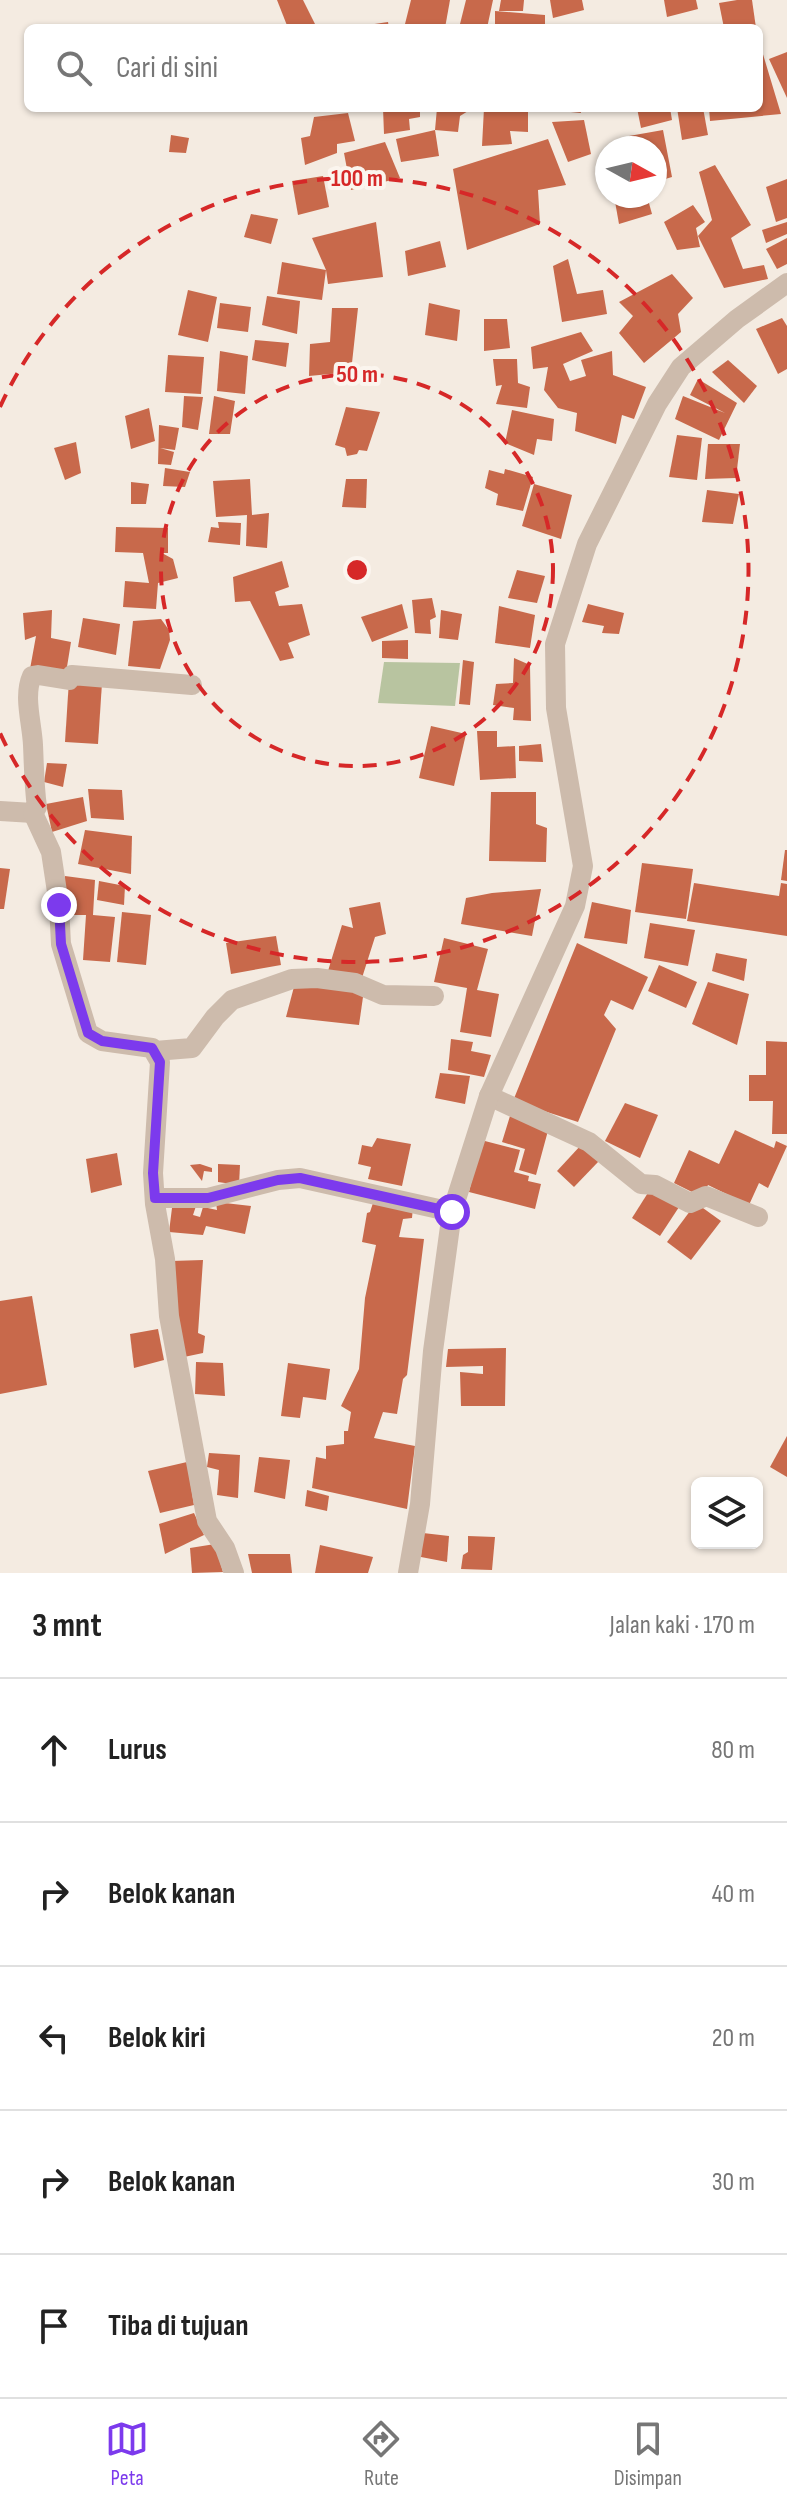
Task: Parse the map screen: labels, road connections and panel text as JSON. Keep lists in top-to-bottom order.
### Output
{
  "north": "right",
  "page": {
    "search": "Cari di sini",
    "heading": ["3 mnt", "Jalan kaki · 170 m"],
    "list": [
      ["Lurus", "80 m"],
      ["Belok kanan", "40 m"],
      ["Belok kiri", "20 m"],
      ["Belok kanan", "30 m"],
      "Tiba di tujuan"
    ],
    "nav": ["Peta", "Rute", "Disimpan"]
  },
  "rings": ["100 m", "50 m"]
}
